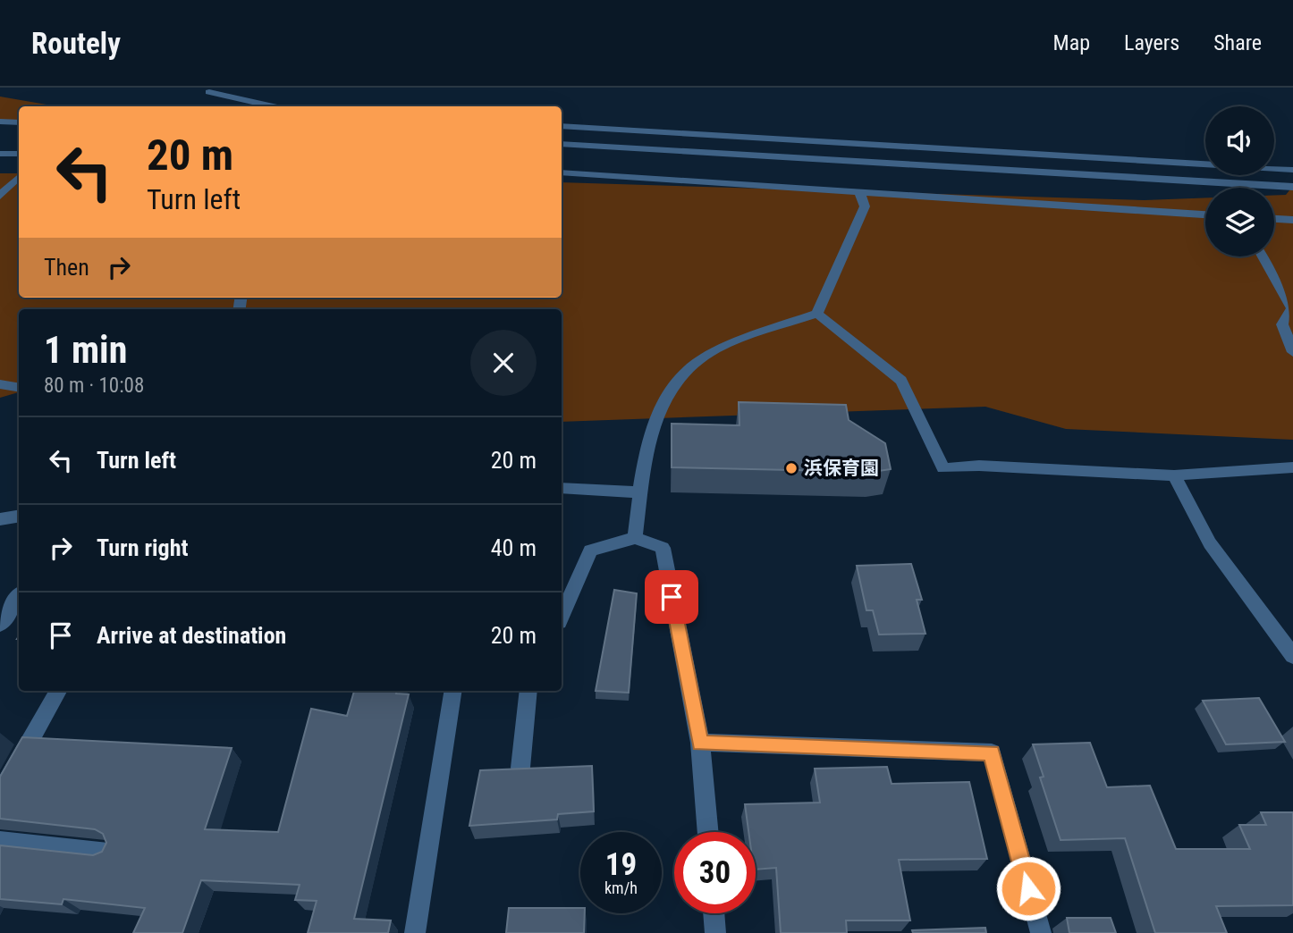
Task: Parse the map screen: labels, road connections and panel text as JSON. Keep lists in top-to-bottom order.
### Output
{
  "places": ["浜保育園"],
  "page": {
    "header": "Routely",
    "nav": ["Map", "Layers", "Share"],
    "turn": ["20 m", "Turn left"],
    "then": "Then",
    "heading": ["1 min", "80 m · 10:08"],
    "list": [
      {
        "name": "Turn left",
        "value": "20 m"
      },
      {
        "name": "Turn right",
        "value": "40 m"
      },
      {
        "name": "Arrive at destination",
        "value": "20 m"
      }
    ],
    "speed": "19 km/h",
    "limit": "30"
  }
}
